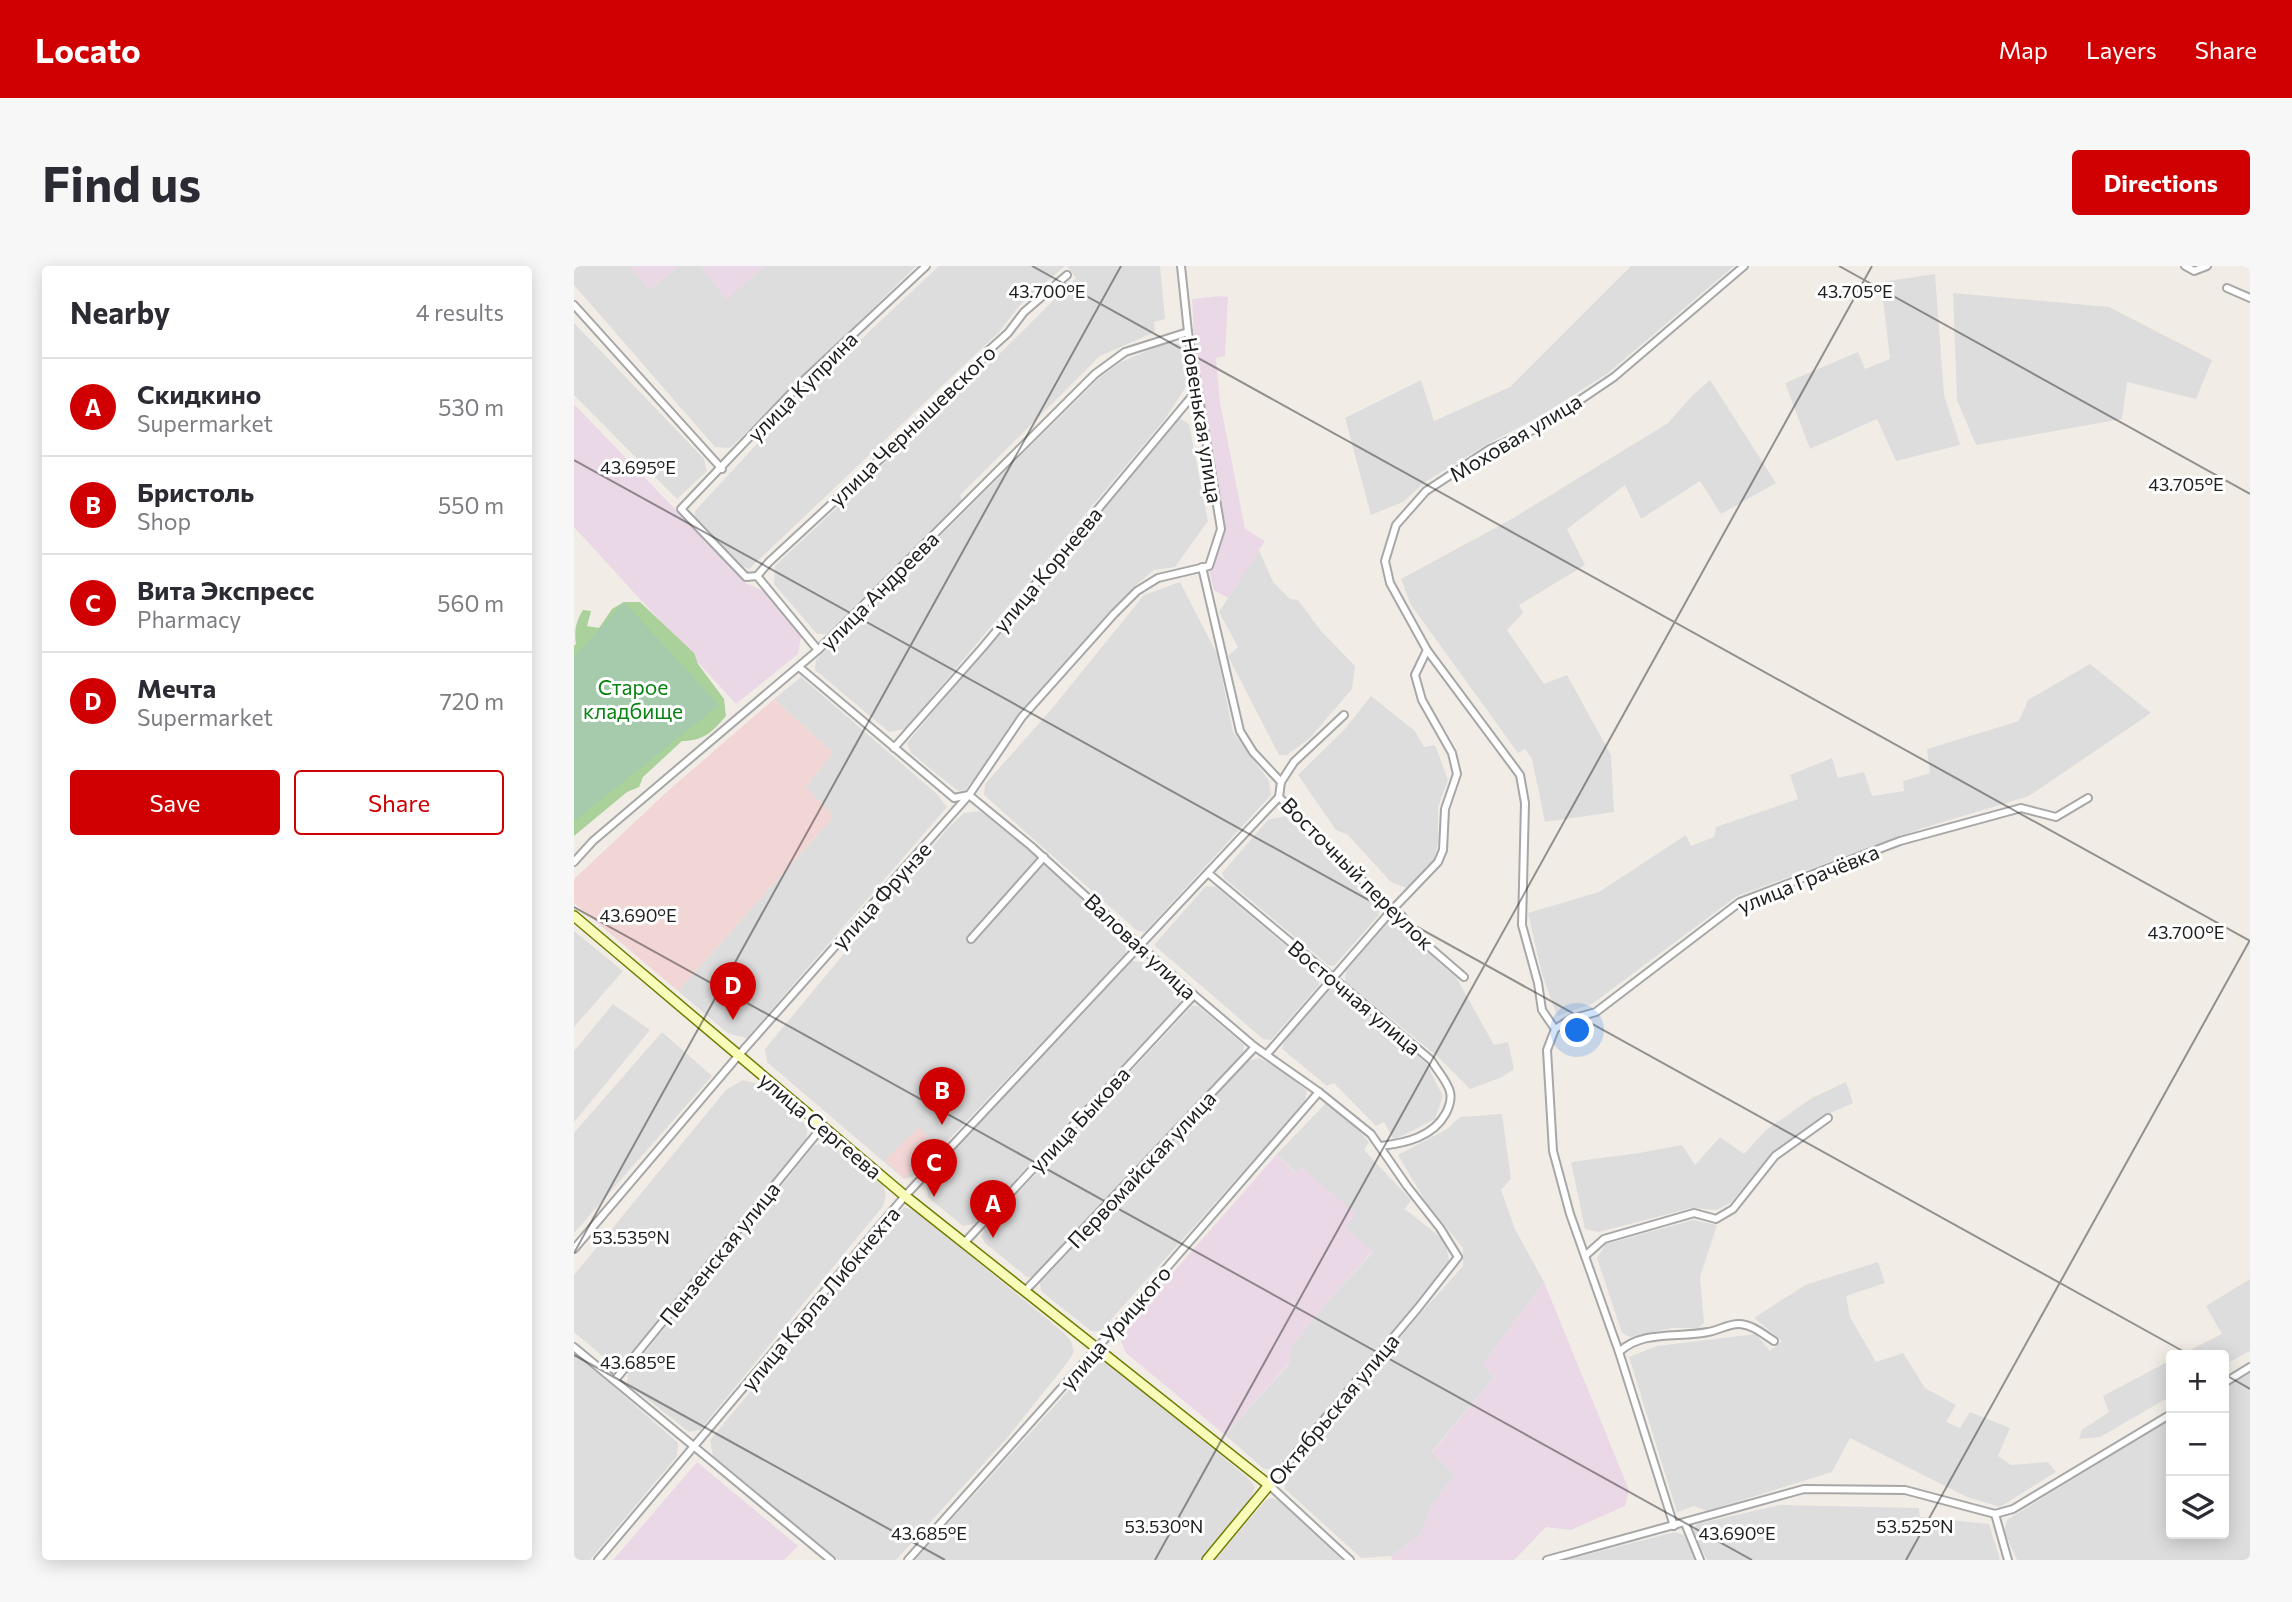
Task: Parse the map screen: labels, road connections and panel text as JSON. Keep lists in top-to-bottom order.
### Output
{
  "streets": {
    "main road": ["улица Сергеева", "Октябрьская улица"],
    "street": [
      "улица Куприна",
      "Новенькая улица",
      "улица Чернышевского",
      "Моховая улица",
      "улица Корнеева",
      "улица Андреева",
      "Восточный переулок",
      "улица Грачёвка",
      "улица Фрунзе",
      "Валовая улица",
      "Восточная улица",
      "улица Быкова",
      "Первомайская улица",
      "Пензенская улица",
      "улица Карла Либкнехта",
      "улица Урицкого"
    ]
  },
  "crossings": [
    ["улица Куприна", "улица Чернышевского"],
    ["Новенькая улица", "улица Корнеева"],
    ["Новенькая улица", "улица Андреева"],
    ["Новенькая улица", "Восточный переулок"],
    ["Новенькая улица", "улица Фрунзе"],
    ["Моховая улица", "улица Грачёвка"],
    ["улица Корнеева", "Валовая улица"],
    ["улица Андреева", "Валовая улица"],
    ["Восточный переулок", "улица Фрунзе"],
    ["Восточный переулок", "улица Карла Либкнехта"],
    ["улица Фрунзе", "Валовая улица"],
    ["улица Фрунзе", "улица Сергеева"],
    ["Валовая улица", "Восточная улица"],
    ["Валовая улица", "улица Быкова"],
    ["Валовая улица", "Первомайская улица"],
    ["Валовая улица", "улица Карла Либкнехта"],
    ["Валовая улица", "улица Урицкого"],
    ["Валовая улица", "Октябрьская улица"],
    ["Восточная улица", "улица Карла Либкнехта"],
    ["улица Быкова", "улица Сергеева"],
    ["улица Сергеева", "Первомайская улица"],
    ["улица Сергеева", "Пензенская улица"],
    ["улица Сергеева", "улица Карла Либкнехта"],
    ["улица Сергеева", "улица Урицкого"],
    ["улица Сергеева", "Октябрьская улица"]
  ],
  "parks": ["Старое кладбище"],
  "page": {
    "header": "Locato",
    "nav": ["Map", "Layers", "Share"],
    "buttons": [
      "Directions",
      ["Save", "Share"]
    ],
    "title": "Find us",
    "heading": ["Nearby", "4 results"],
    "list": [
      {
        "mark": "A",
        "name": "Скидкино",
        "note": "Supermarket",
        "value": "530 m"
      },
      {
        "mark": "B",
        "name": "Бристоль",
        "note": "Shop",
        "value": "550 m"
      },
      {
        "mark": "C",
        "name": "Вита Экспресс",
        "note": "Pharmacy",
        "value": "560 m"
      },
      {
        "mark": "D",
        "name": "Мечта",
        "note": "Supermarket",
        "value": "720 m"
      }
    ],
    "pins": [
      "D",
      "B",
      "C",
      "A"
    ],
    "map_buttons": ["+", "−"]
  },
  "coordinates": [
    "43.705°E",
    "43.700°E",
    "43.695°E",
    "43.690°E",
    "53.535°N",
    "43.685°E",
    "53.530°N",
    "53.525°N"
  ]
}
